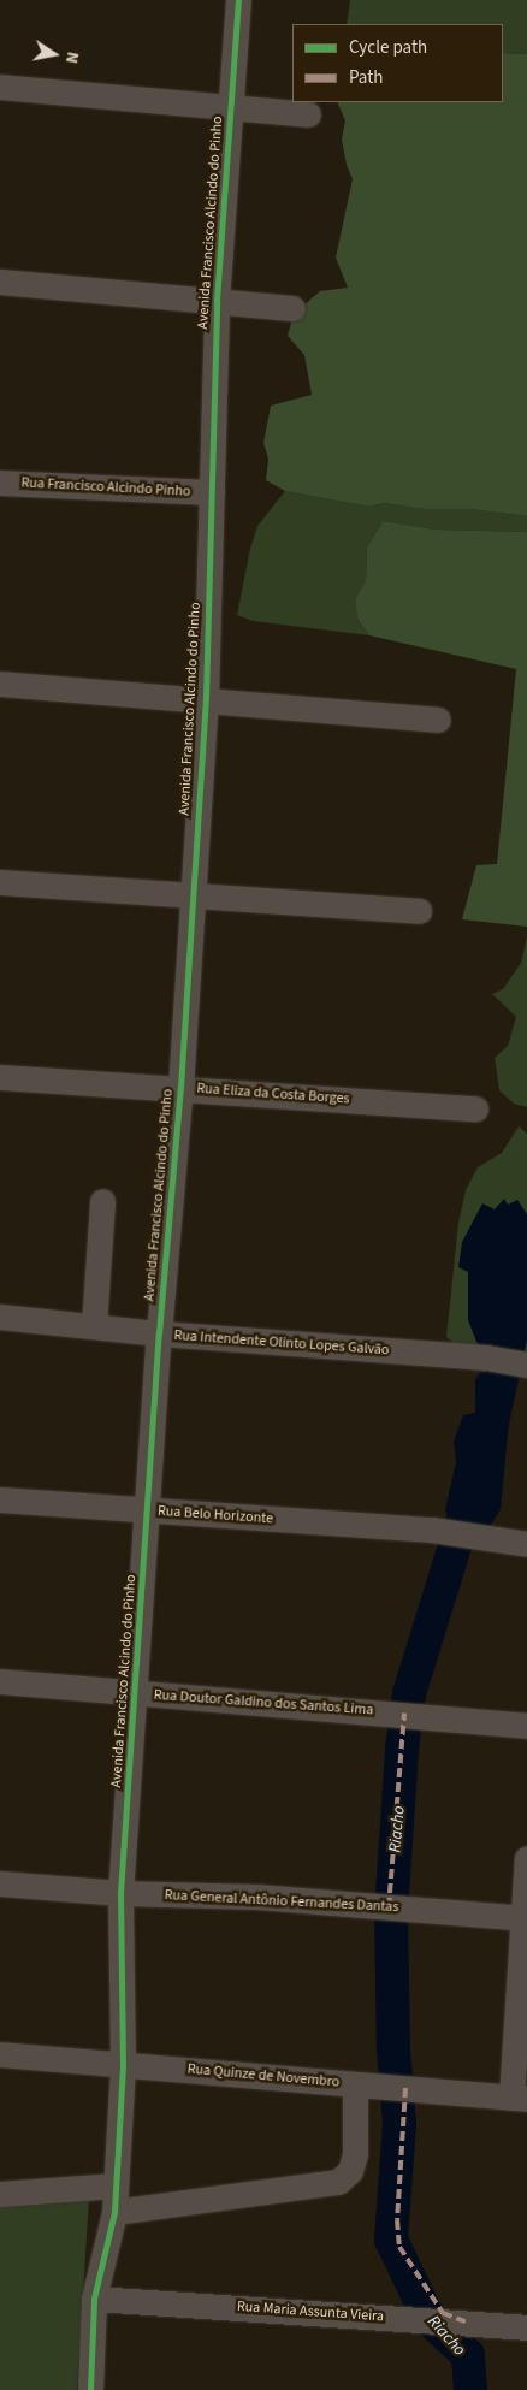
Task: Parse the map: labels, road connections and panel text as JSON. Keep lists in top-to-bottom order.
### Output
{
  "streets": {
    "street": [
      "Avenida Francisco Alcindo do Pinho",
      "Rua Francisco Alcindo Pinho",
      "Rua Eliza da Costa Borges",
      "Rua Intendente Olinto Lopes Galvão",
      "Rua Belo Horizonte",
      "Rua Doutor Galdino dos Santos Lima",
      "Rua General Antônio Fernandes Dantas",
      "Rua Quinze de Novembro",
      "Rua Maria Assunta Vieira"
    ]
  },
  "crossings": [
    ["Avenida Francisco Alcindo do Pinho", "Rua Francisco Alcindo Pinho"],
    ["Avenida Francisco Alcindo do Pinho", "Rua Eliza da Costa Borges"],
    ["Avenida Francisco Alcindo do Pinho", "Rua Intendente Olinto Lopes Galvão"],
    ["Avenida Francisco Alcindo do Pinho", "Rua Belo Horizonte"],
    ["Avenida Francisco Alcindo do Pinho", "Rua Doutor Galdino dos Santos Lima"],
    ["Avenida Francisco Alcindo do Pinho", "Rua General Antônio Fernandes Dantas"],
    ["Avenida Francisco Alcindo do Pinho", "Rua Quinze de Novembro"],
    ["Avenida Francisco Alcindo do Pinho", "Rua Maria Assunta Vieira"]
  ],
  "water": ["Riacho"],
  "legend": ["Cycle path", "Path"],
  "north": "right"
}
